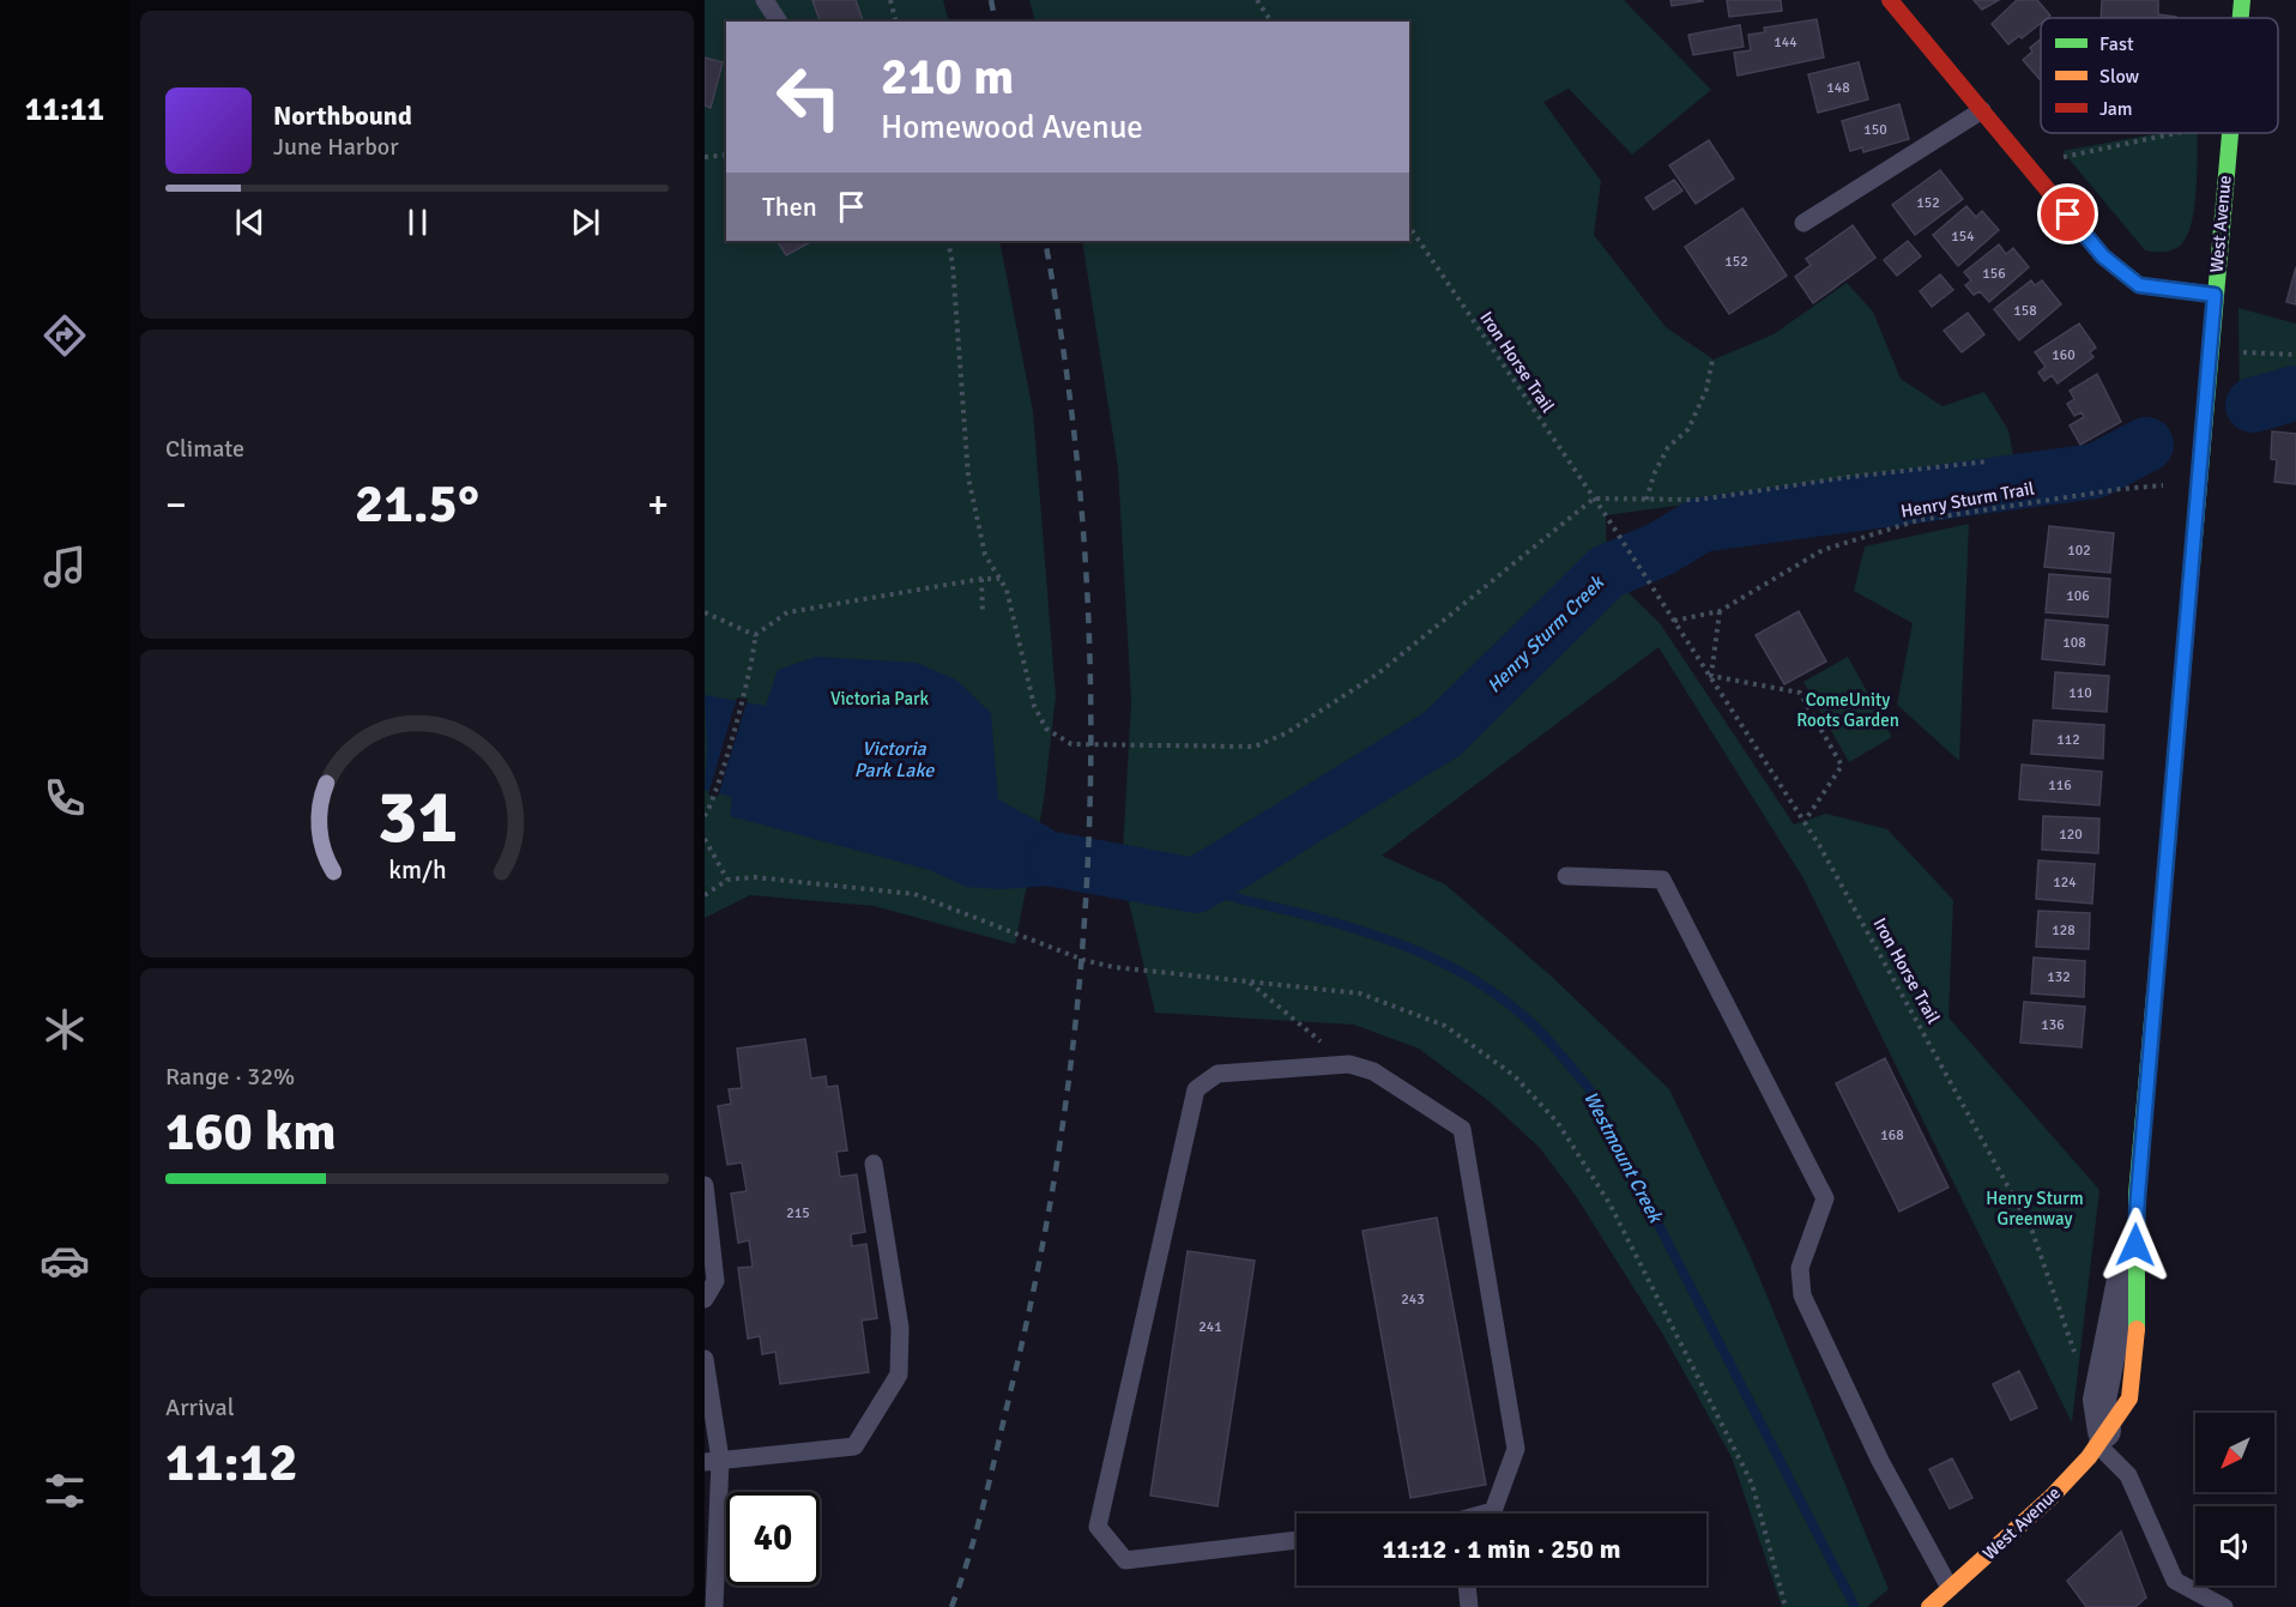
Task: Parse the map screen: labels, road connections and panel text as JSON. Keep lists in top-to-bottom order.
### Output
{
  "streets": {
    "street": ["West Avenue"],
    "path": ["Iron Horse Trail", "Henry Sturm Trail"]
  },
  "crossings": [
    ["West Avenue", "Henry Sturm Trail"],
    ["Iron Horse Trail", "Henry Sturm Trail"]
  ],
  "water": ["Henry Sturm Creek", "Victoria Park Lake", "Westmount Creek"],
  "parks": ["Victoria Park", "ComeUnity Roots Garden", "Henry Sturm Greenway"],
  "house_numbers": [
    "144",
    "148",
    "150",
    "152",
    "154",
    "152",
    "156",
    "158",
    "160",
    "102",
    "106",
    "108",
    "110",
    "112",
    "116",
    "120",
    "124",
    "128",
    "132",
    "136",
    "168",
    "215",
    "243",
    "241"
  ],
  "legend": ["Fast", "Slow", "Jam"],
  "north": "bottom left",
  "page": {
    "tabs": "11:11",
    "turn": ["210 m", "Homewood Avenue"],
    "song": ["Northbound", "June Harbor"],
    "then": "Then",
    "tile": [
      "Climate",
      ["Range · 32%", "160 km"],
      ["Arrival", "11:12"]
    ],
    "heat": ["−", "21.5°", "+"],
    "limit": "40",
    "trip": "11:12 · 1 min · 250 m",
    "gauge": ["31", "km/h"]
  }
}
